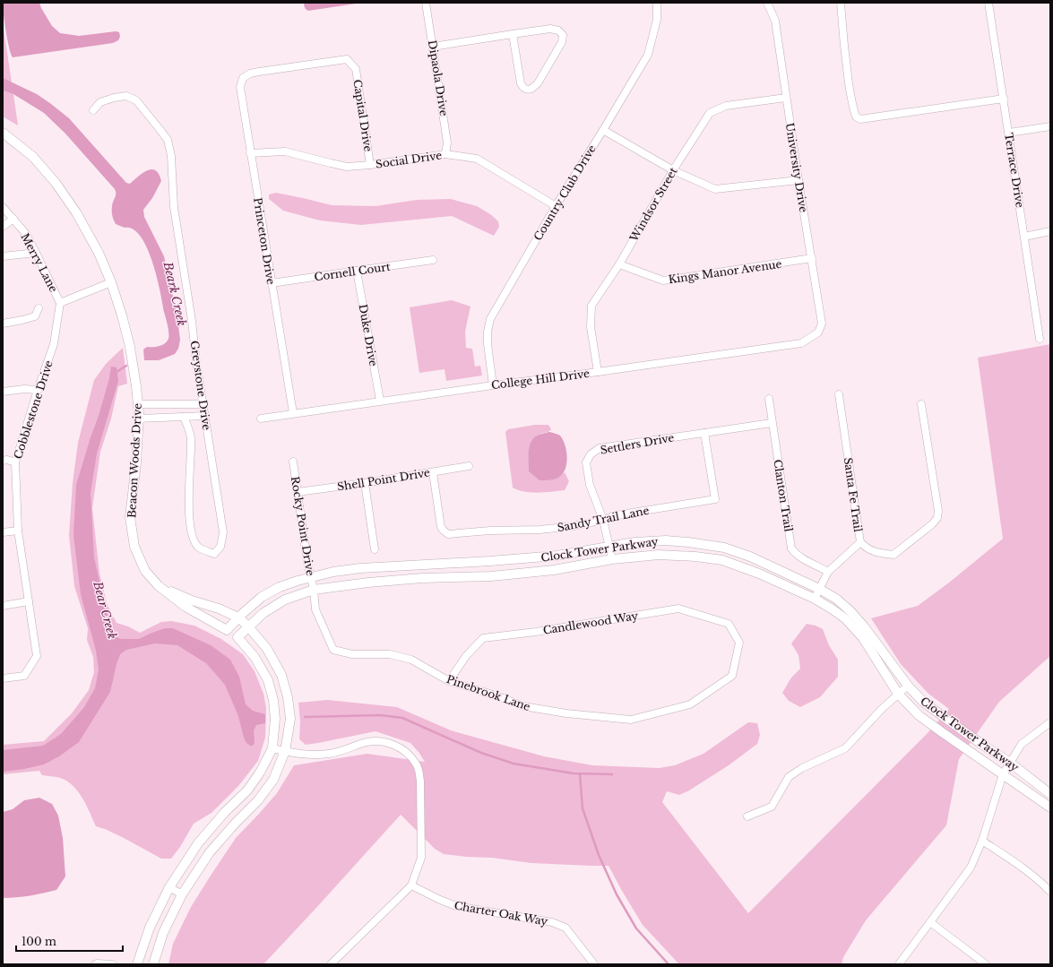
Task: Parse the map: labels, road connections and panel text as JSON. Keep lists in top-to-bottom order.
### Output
{
  "streets": {
    "street": [
      "Dipaola Drive",
      "Capital Drive",
      "Social Drive",
      "University Drive",
      "Terrace Drive",
      "Country Club Drive",
      "Windsor Street",
      "Princeton Drive",
      "Merry Lane",
      "Cornell Court",
      "Kings Manor Avenue",
      "Duke Drive",
      "College Hill Drive",
      "Greystone Drive",
      "Cobblestone Drive",
      "Settlers Drive",
      "Beacon Woods Drive",
      "Shell Point Drive",
      "Santa Fe Trail",
      "Clanton Trail",
      "Sandy Trail Lane",
      "Rocky Point Drive",
      "Clock Tower Parkway",
      "Candlewood Way",
      "Pinebrook Lane",
      "Charter Oak Way"
    ]
  },
  "crossings": [
    ["Dipaola Drive", "Social Drive"],
    ["Capital Drive", "Social Drive"],
    ["Capital Drive", "Princeton Drive"],
    ["Social Drive", "Country Club Drive"],
    ["Social Drive", "Princeton Drive"],
    ["University Drive", "Windsor Street"],
    ["University Drive", "Kings Manor Avenue"],
    ["University Drive", "College Hill Drive"],
    ["Country Club Drive", "College Hill Drive"],
    ["Windsor Street", "Kings Manor Avenue"],
    ["Windsor Street", "College Hill Drive"],
    ["Princeton Drive", "Cornell Court"],
    ["Princeton Drive", "College Hill Drive"],
    ["Merry Lane", "Cobblestone Drive"],
    ["Cornell Court", "Duke Drive"],
    ["Duke Drive", "College Hill Drive"],
    ["Settlers Drive", "Clanton Trail"],
    ["Settlers Drive", "Sandy Trail Lane"],
    ["Settlers Drive", "Clock Tower Parkway"],
    ["Beacon Woods Drive", "Clock Tower Parkway"],
    ["Shell Point Drive", "Sandy Trail Lane"],
    ["Shell Point Drive", "Rocky Point Drive"],
    ["Santa Fe Trail", "Clanton Trail"],
    ["Santa Fe Trail", "Clock Tower Parkway"],
    ["Rocky Point Drive", "Clock Tower Parkway"],
    ["Rocky Point Drive", "Pinebrook Lane"],
    ["Clock Tower Parkway", "Pinebrook Lane"],
    ["Candlewood Way", "Pinebrook Lane"]
  ],
  "water": ["Beark Creek", "Bear Creek"],
  "scale_bar": "100 m"
}
